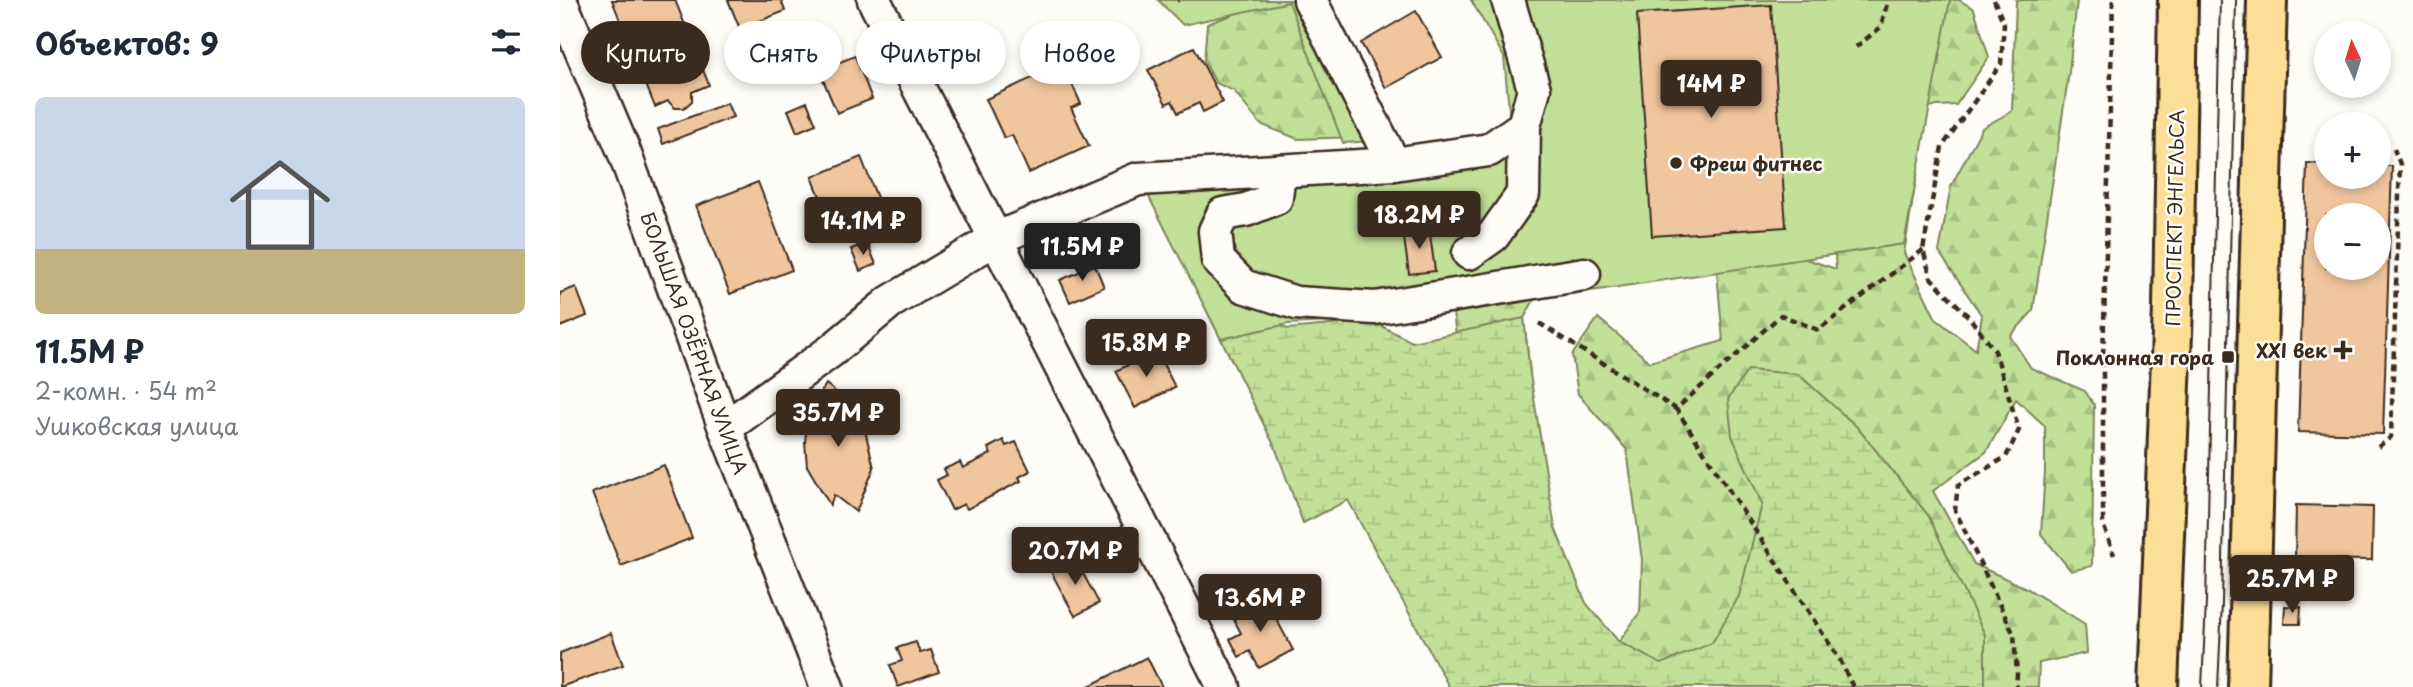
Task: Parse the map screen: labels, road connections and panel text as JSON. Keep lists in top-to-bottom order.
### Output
{
  "streets": {
    "main road": ["ПРОСПЕКТ ЭНГЕЛЬСА"],
    "street": ["БОЛЬШАЯ ОЗЁРНАЯ УЛИЦА"]
  },
  "places": {
    "other": ["Фреш фитнес"],
    "health": ["XXI век"],
    "transit": ["Поклонная гора"]
  },
  "north": "top",
  "page": {
    "heading": "Объектов: 9",
    "map_buttons": ["+", "−"],
    "chip": [
      "Купить",
      "Снять",
      "Фильтры",
      "Новое"
    ],
    "price": [
      "14M ₽",
      "18.2M ₽",
      "14.1M ₽",
      "11.5M ₽",
      "15.8M ₽",
      "35.7M ₽",
      "20.7M ₽",
      "25.7M ₽",
      "13.6M ₽"
    ],
    "list": [
      {
        "name": "11.5M ₽",
        "note": "2-комн. · 54 m² · Ушковская улица"
      }
    ]
  }
}
